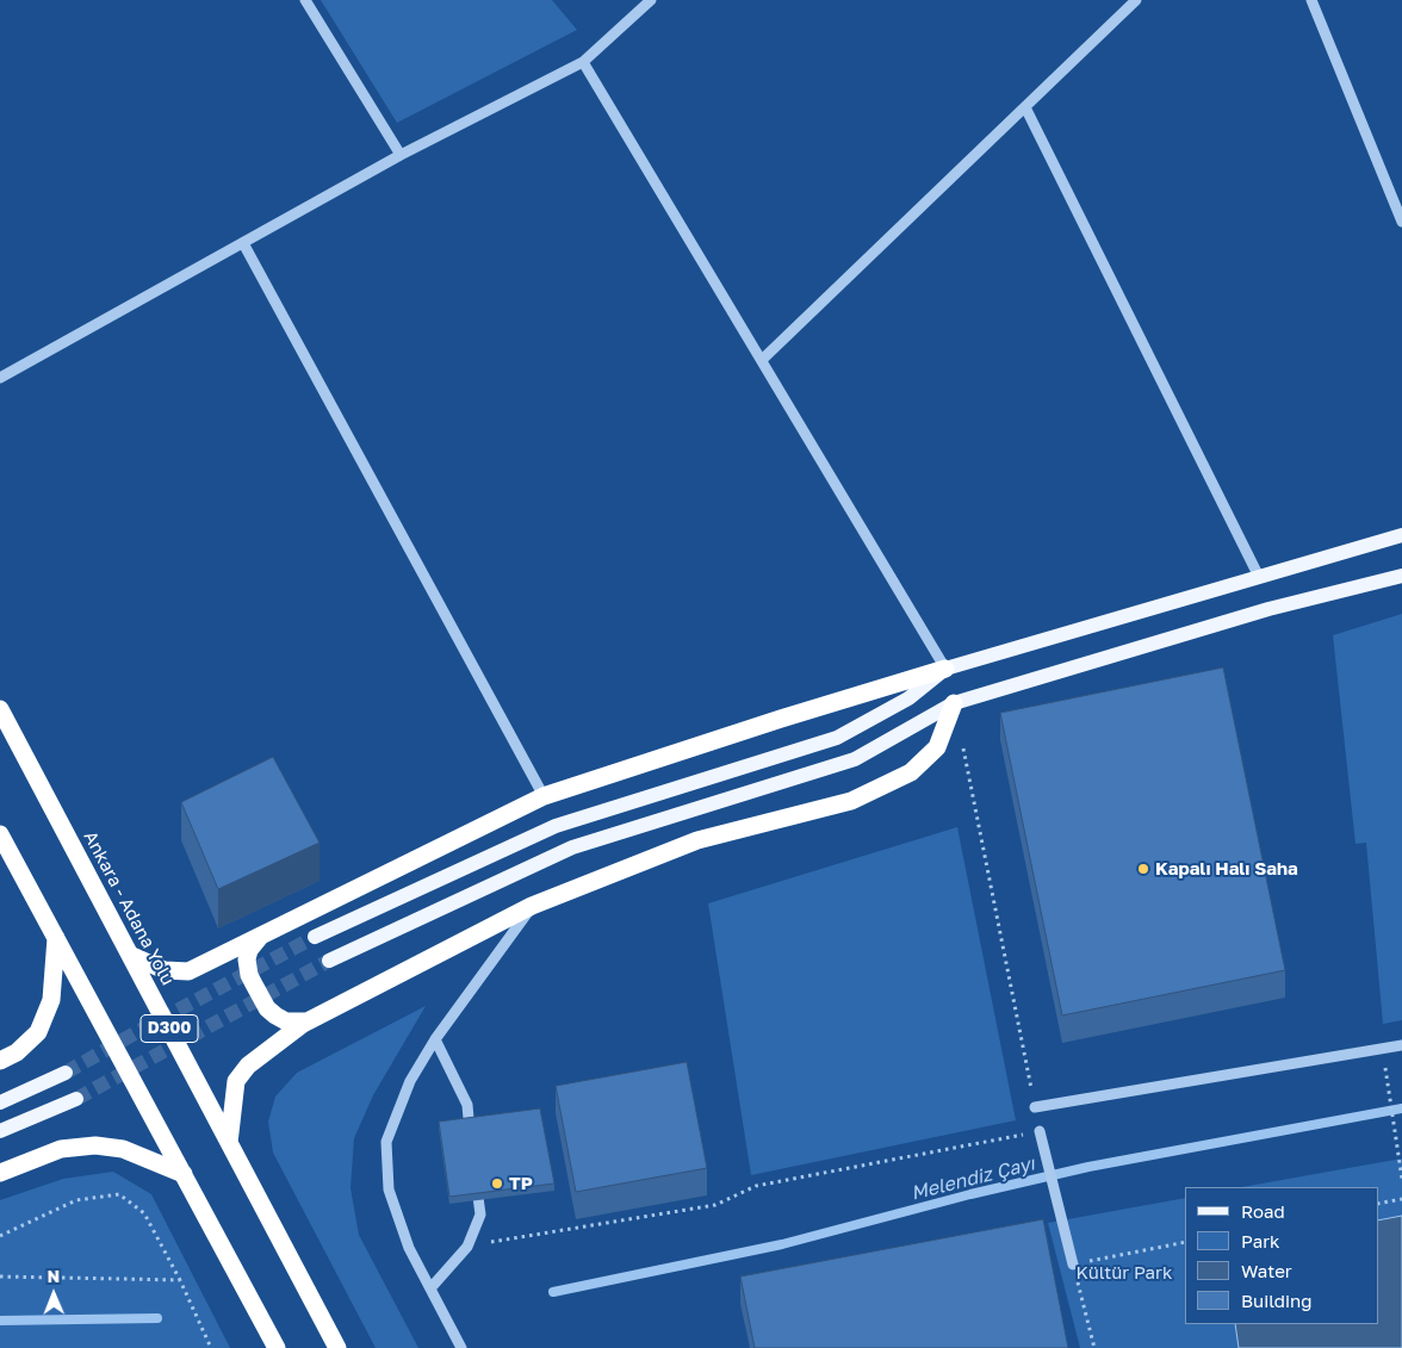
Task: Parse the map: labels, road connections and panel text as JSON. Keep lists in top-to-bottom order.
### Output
{
  "streets": {
    "highway": ["Ankara - Adana Yolu", "D300"]
  },
  "water": ["Melendiz Çayı"],
  "parks": ["Kültür Park"],
  "places": ["Kapalı Halı Saha", "TP"],
  "legend": [
    "Road",
    "Park",
    "Water",
    "Building"
  ],
  "north": "top"
}
